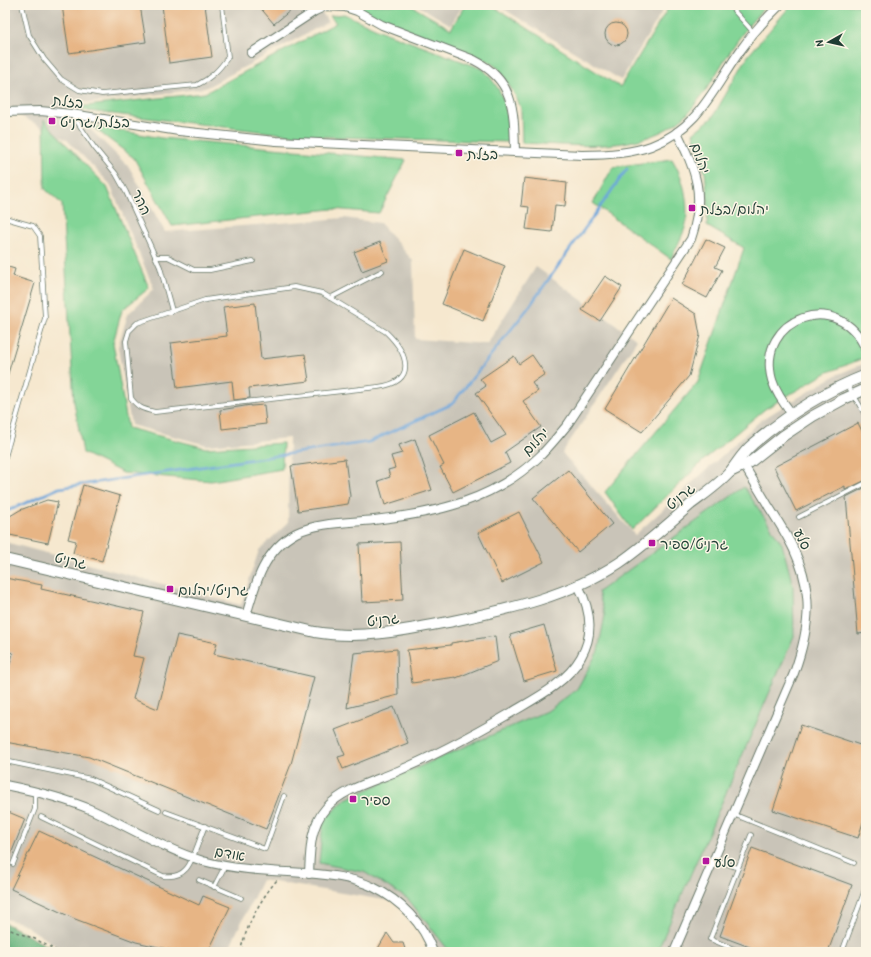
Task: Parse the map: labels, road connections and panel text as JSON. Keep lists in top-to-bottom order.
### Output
{
  "streets": {
    "street": [
      "בזלת",
      "יהלום",
      "גרניט",
      "סלע",
      "אודם"
    ],
    "lane": ["ההר"]
  },
  "crossings": [
    ["בזלת", "יהלום"],
    ["בזלת", "ההר"],
    ["יהלום", "גרניט"],
    ["גרניט", "סלע"]
  ],
  "places": {
    "transit": [
      "בזלת/גרניט",
      "בזלת",
      "יהלום/בזלת",
      "גרניט/ספיר",
      "גרניט/יהלום",
      "ספיר",
      "סלע"
    ]
  },
  "north": "left"
}
